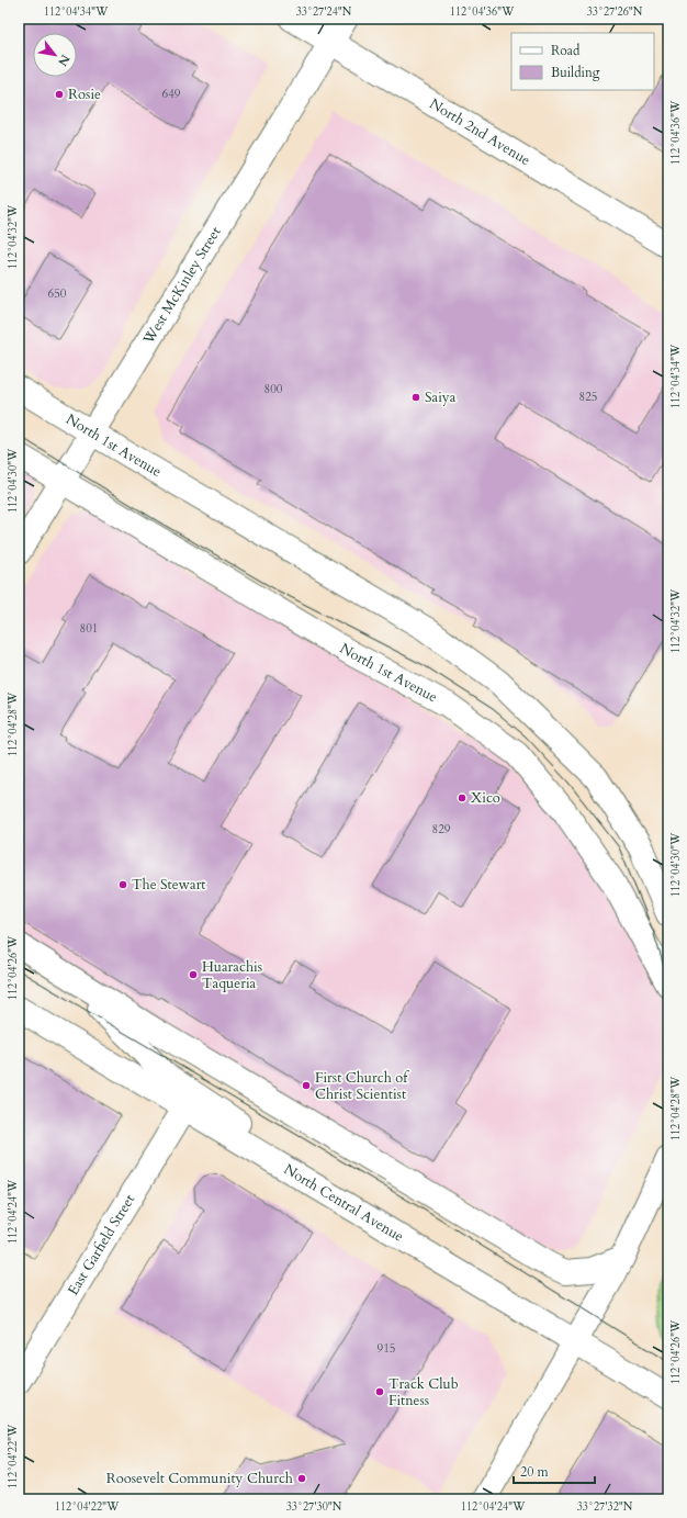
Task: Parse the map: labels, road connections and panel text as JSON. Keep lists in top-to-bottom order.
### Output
{
  "streets": {
    "main road": [
      "North 2nd Avenue",
      "West McKinley Street",
      "North 1st Avenue",
      "North Central Avenue",
      "East Garfield Street"
    ]
  },
  "crossings": [
    ["North 2nd Avenue", "West McKinley Street"],
    ["West McKinley Street", "North 1st Avenue"],
    ["North Central Avenue", "East Garfield Street"]
  ],
  "places": [
    "Rosie",
    "Saiya",
    "Xico",
    "The Stewart",
    "Huarachis Taqueria",
    "First Church of Christ Scientist",
    "Track Club Fitness",
    "Roosevelt Community Church"
  ],
  "house_numbers": [
    "649",
    "650",
    "800",
    "825",
    "801",
    "829",
    "915"
  ],
  "legend": ["Road", "Building"],
  "scale_bar": "20 m",
  "north": "bottom right",
  "coordinates": [
    "112°04'34\"W",
    "33°27'24\"N",
    "112°04'36\"W",
    "33°27'26\"N",
    "112°04'32\"W",
    "112°04'30\"W",
    "112°04'28\"W",
    "112°04'26\"W",
    "112°04'24\"W",
    "112°04'22\"W",
    "33°27'30\"N",
    "33°27'32\"N"
  ]
}
